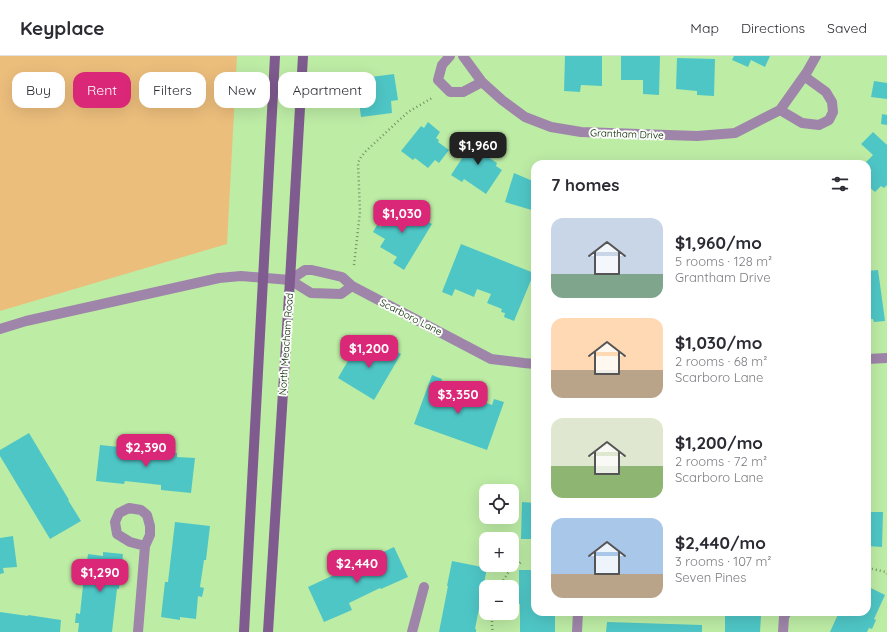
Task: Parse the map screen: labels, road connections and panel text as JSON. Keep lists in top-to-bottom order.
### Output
{
  "streets": {
    "main road": ["North Meacham Road"],
    "street": ["Grantham Drive", "Scarboro Lane"]
  },
  "crossings": [
    ["Scarboro Lane", "North Meacham Road"]
  ],
  "page": {
    "header": "Keyplace",
    "nav": ["Map", "Directions", "Saved"],
    "chip": [
      "Buy",
      "Rent",
      "Filters",
      "New",
      "Apartment"
    ],
    "price": [
      "$1,960",
      "$1,030",
      "$1,200",
      "$3,350",
      "$2,390",
      "$2,440",
      "$1,290"
    ],
    "heading": "7 homes",
    "list": [
      {
        "name": "$1,960/mo",
        "note": "5 rooms · 128 m² · Grantham Drive"
      },
      {
        "name": "$1,030/mo",
        "note": "2 rooms · 68 m² · Scarboro Lane"
      },
      {
        "name": "$1,200/mo",
        "note": "2 rooms · 72 m² · Scarboro Lane"
      },
      {
        "name": "$2,440/mo",
        "note": "3 rooms · 107 m² · Seven Pines"
      }
    ],
    "map_buttons": ["+", "−"]
  }
}
